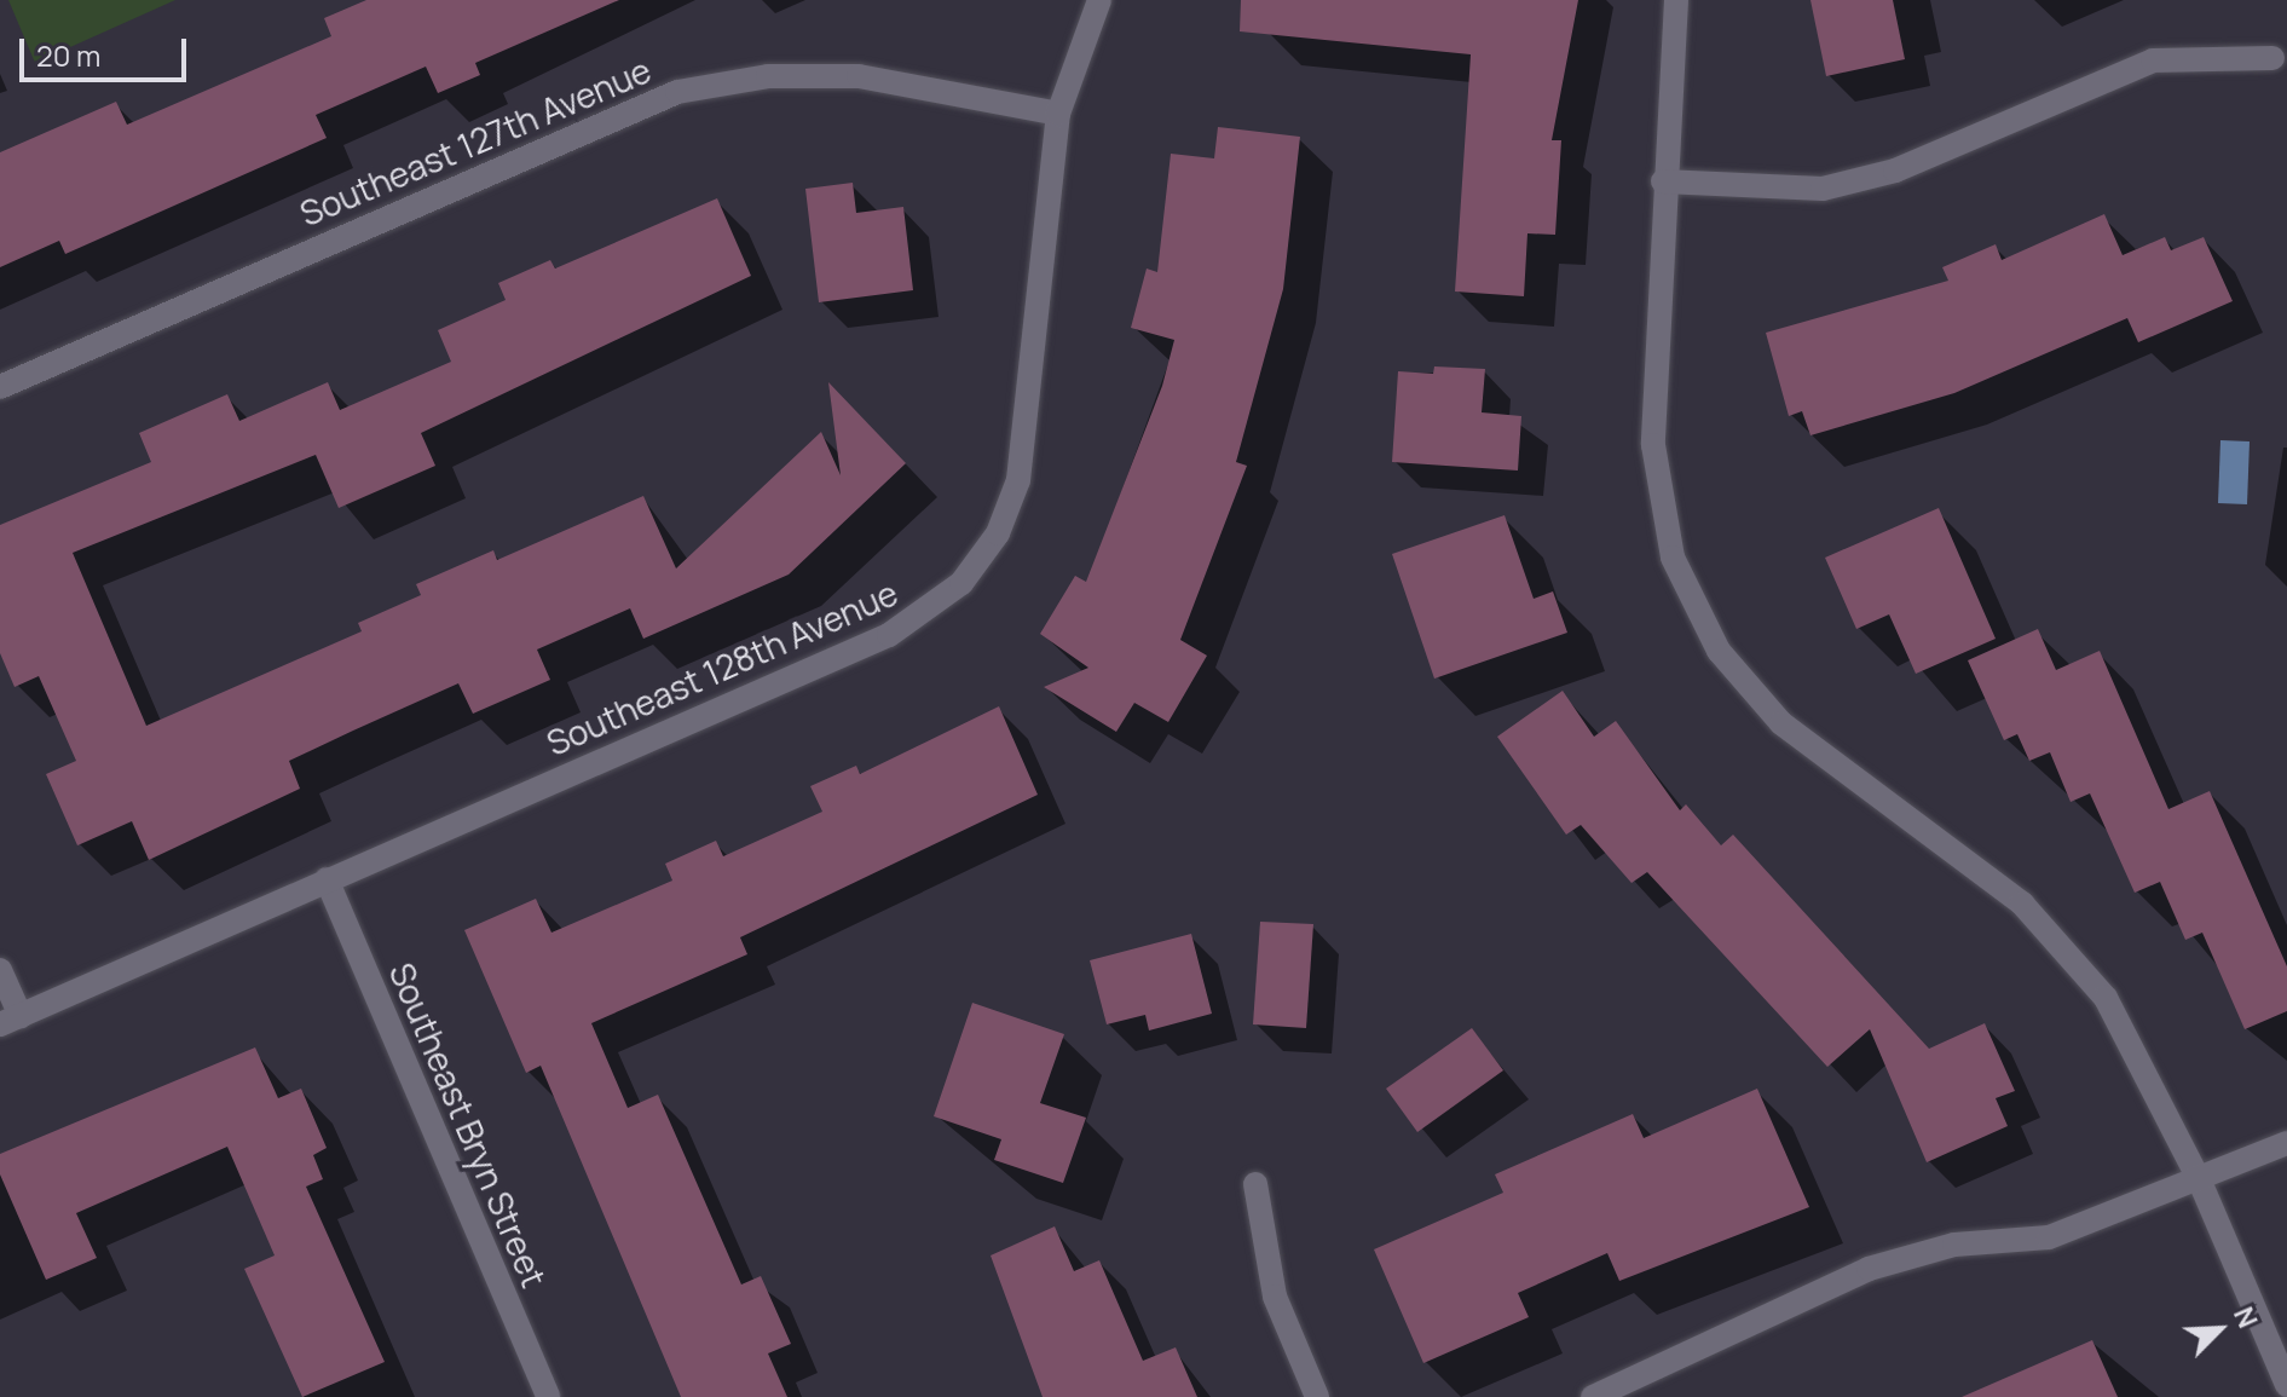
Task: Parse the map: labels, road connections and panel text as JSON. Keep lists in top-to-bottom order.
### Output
{
  "streets": {
    "street": ["Southeast 127th Avenue", "Southeast 128th Avenue", "Southeast Bryn Street"]
  },
  "crossings": [
    ["Southeast 127th Avenue", "Southeast 128th Avenue"],
    ["Southeast 128th Avenue", "Southeast Bryn Street"]
  ],
  "scale_bar": "20 m",
  "north": "top right"
}
